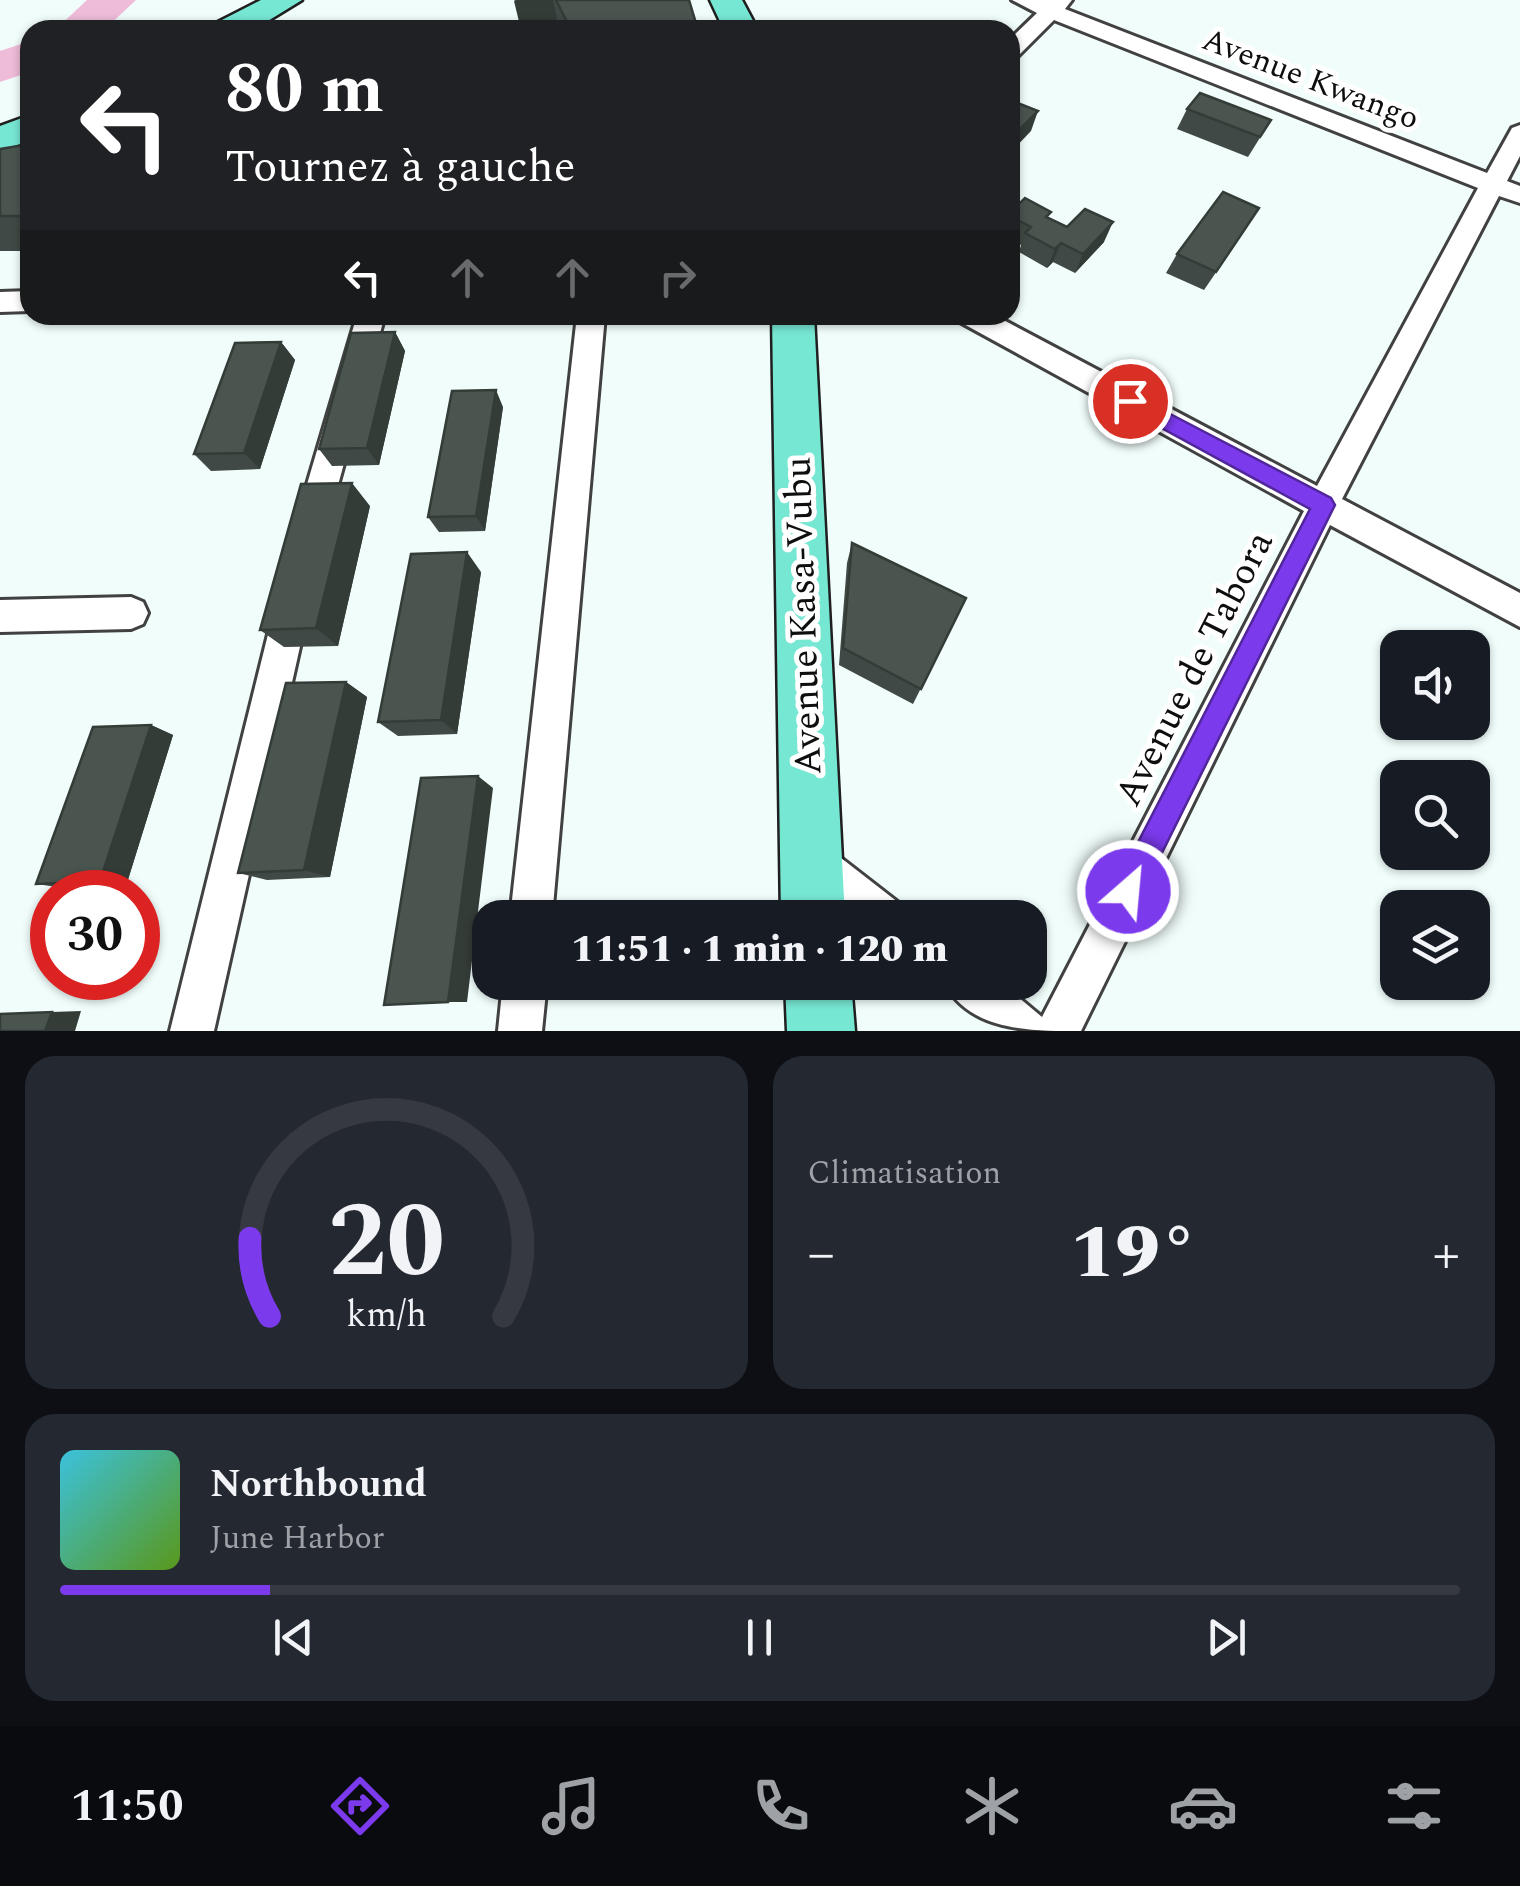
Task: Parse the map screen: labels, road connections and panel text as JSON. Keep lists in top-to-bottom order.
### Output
{
  "streets": {
    "main road": ["Avenue Kasa-Vubu"],
    "street": ["Avenue Kwango", "Avenue de Tabora"]
  },
  "crossings": [
    ["Avenue Kwango", "Avenue de Tabora"]
  ],
  "page": {
    "turn": ["80 m", "Tournez à gauche"],
    "limit": "30",
    "trip": "11:51 · 1 min · 120 m",
    "tile": "Climatisation",
    "heat": ["−", "19°", "+"],
    "song": ["Northbound", "June Harbor"],
    "tabs": "11:50",
    "gauge": ["20", "km/h"]
  }
}
